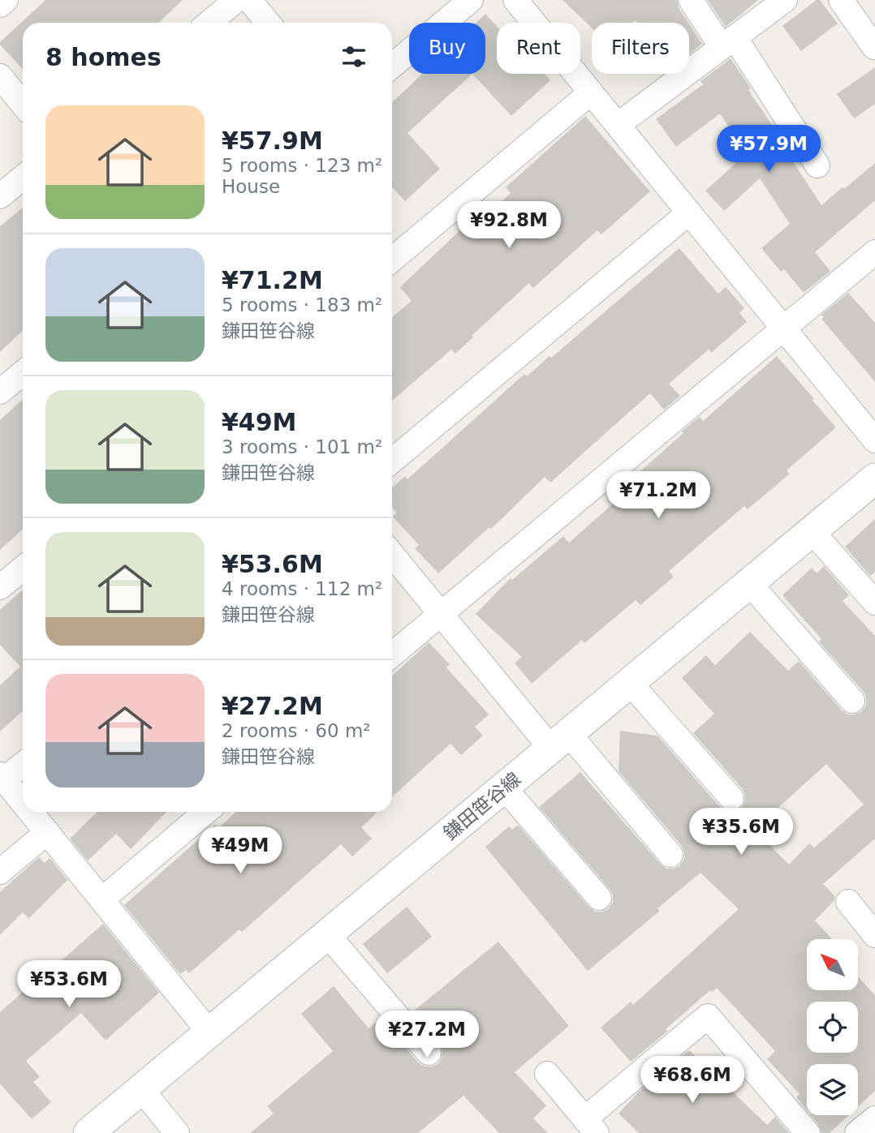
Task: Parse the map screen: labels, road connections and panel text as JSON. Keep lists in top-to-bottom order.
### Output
{
  "streets": {
    "street": ["鎌田笹谷線"]
  },
  "north": "top left",
  "page": {
    "chip": ["Buy", "Rent", "Filters"],
    "heading": "8 homes",
    "list": [
      {
        "name": "¥57.9M",
        "note": "5 rooms · 123 m² · House"
      },
      {
        "name": "¥71.2M",
        "note": "5 rooms · 183 m² · 鎌田笹谷線"
      },
      {
        "name": "¥49M",
        "note": "3 rooms · 101 m² · 鎌田笹谷線"
      },
      {
        "name": "¥53.6M",
        "note": "4 rooms · 112 m² · 鎌田笹谷線"
      },
      {
        "name": "¥27.2M",
        "note": "2 rooms · 60 m² · 鎌田笹谷線"
      }
    ],
    "price": [
      "¥57.9M",
      "¥92.8M",
      "¥71.2M",
      "¥35.6M",
      "¥49M",
      "¥53.6M",
      "¥27.2M",
      "¥68.6M"
    ]
  }
}
